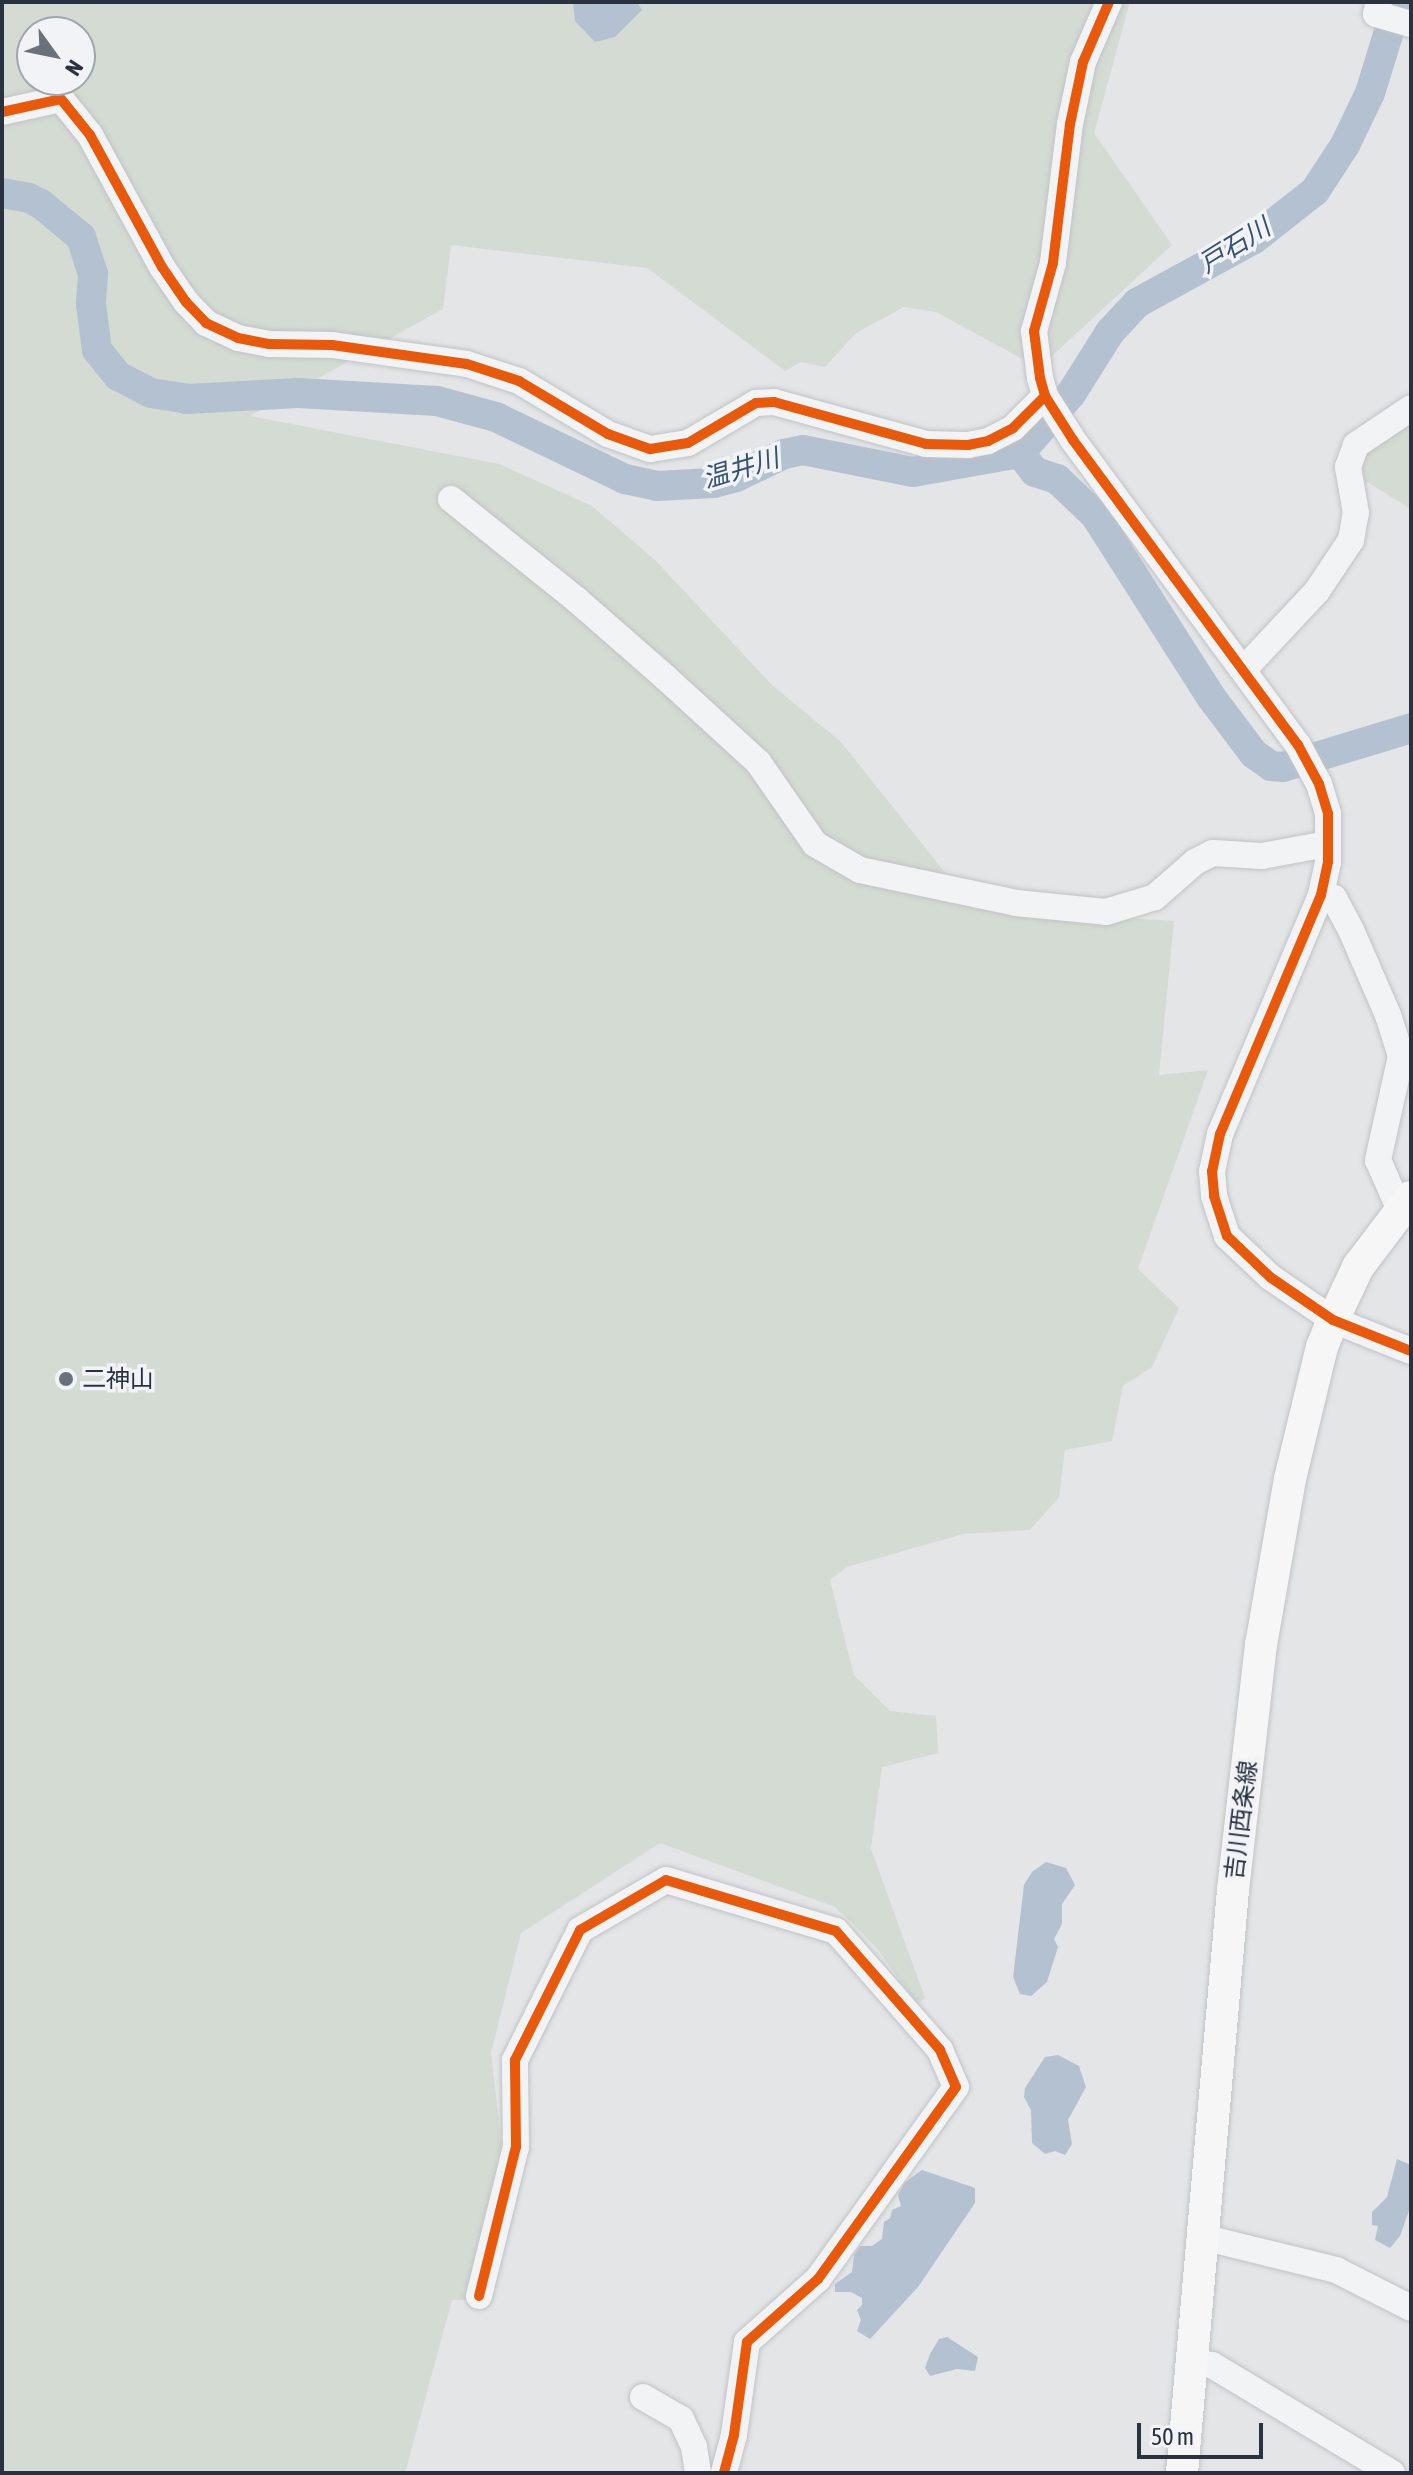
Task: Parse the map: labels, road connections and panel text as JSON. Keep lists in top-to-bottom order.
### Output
{
  "streets": {
    "main road": ["吉川西条線"]
  },
  "water": ["戸石川", "温井川"],
  "places": ["二神山"],
  "scale_bar": "50 m",
  "north": "bottom right"
}
